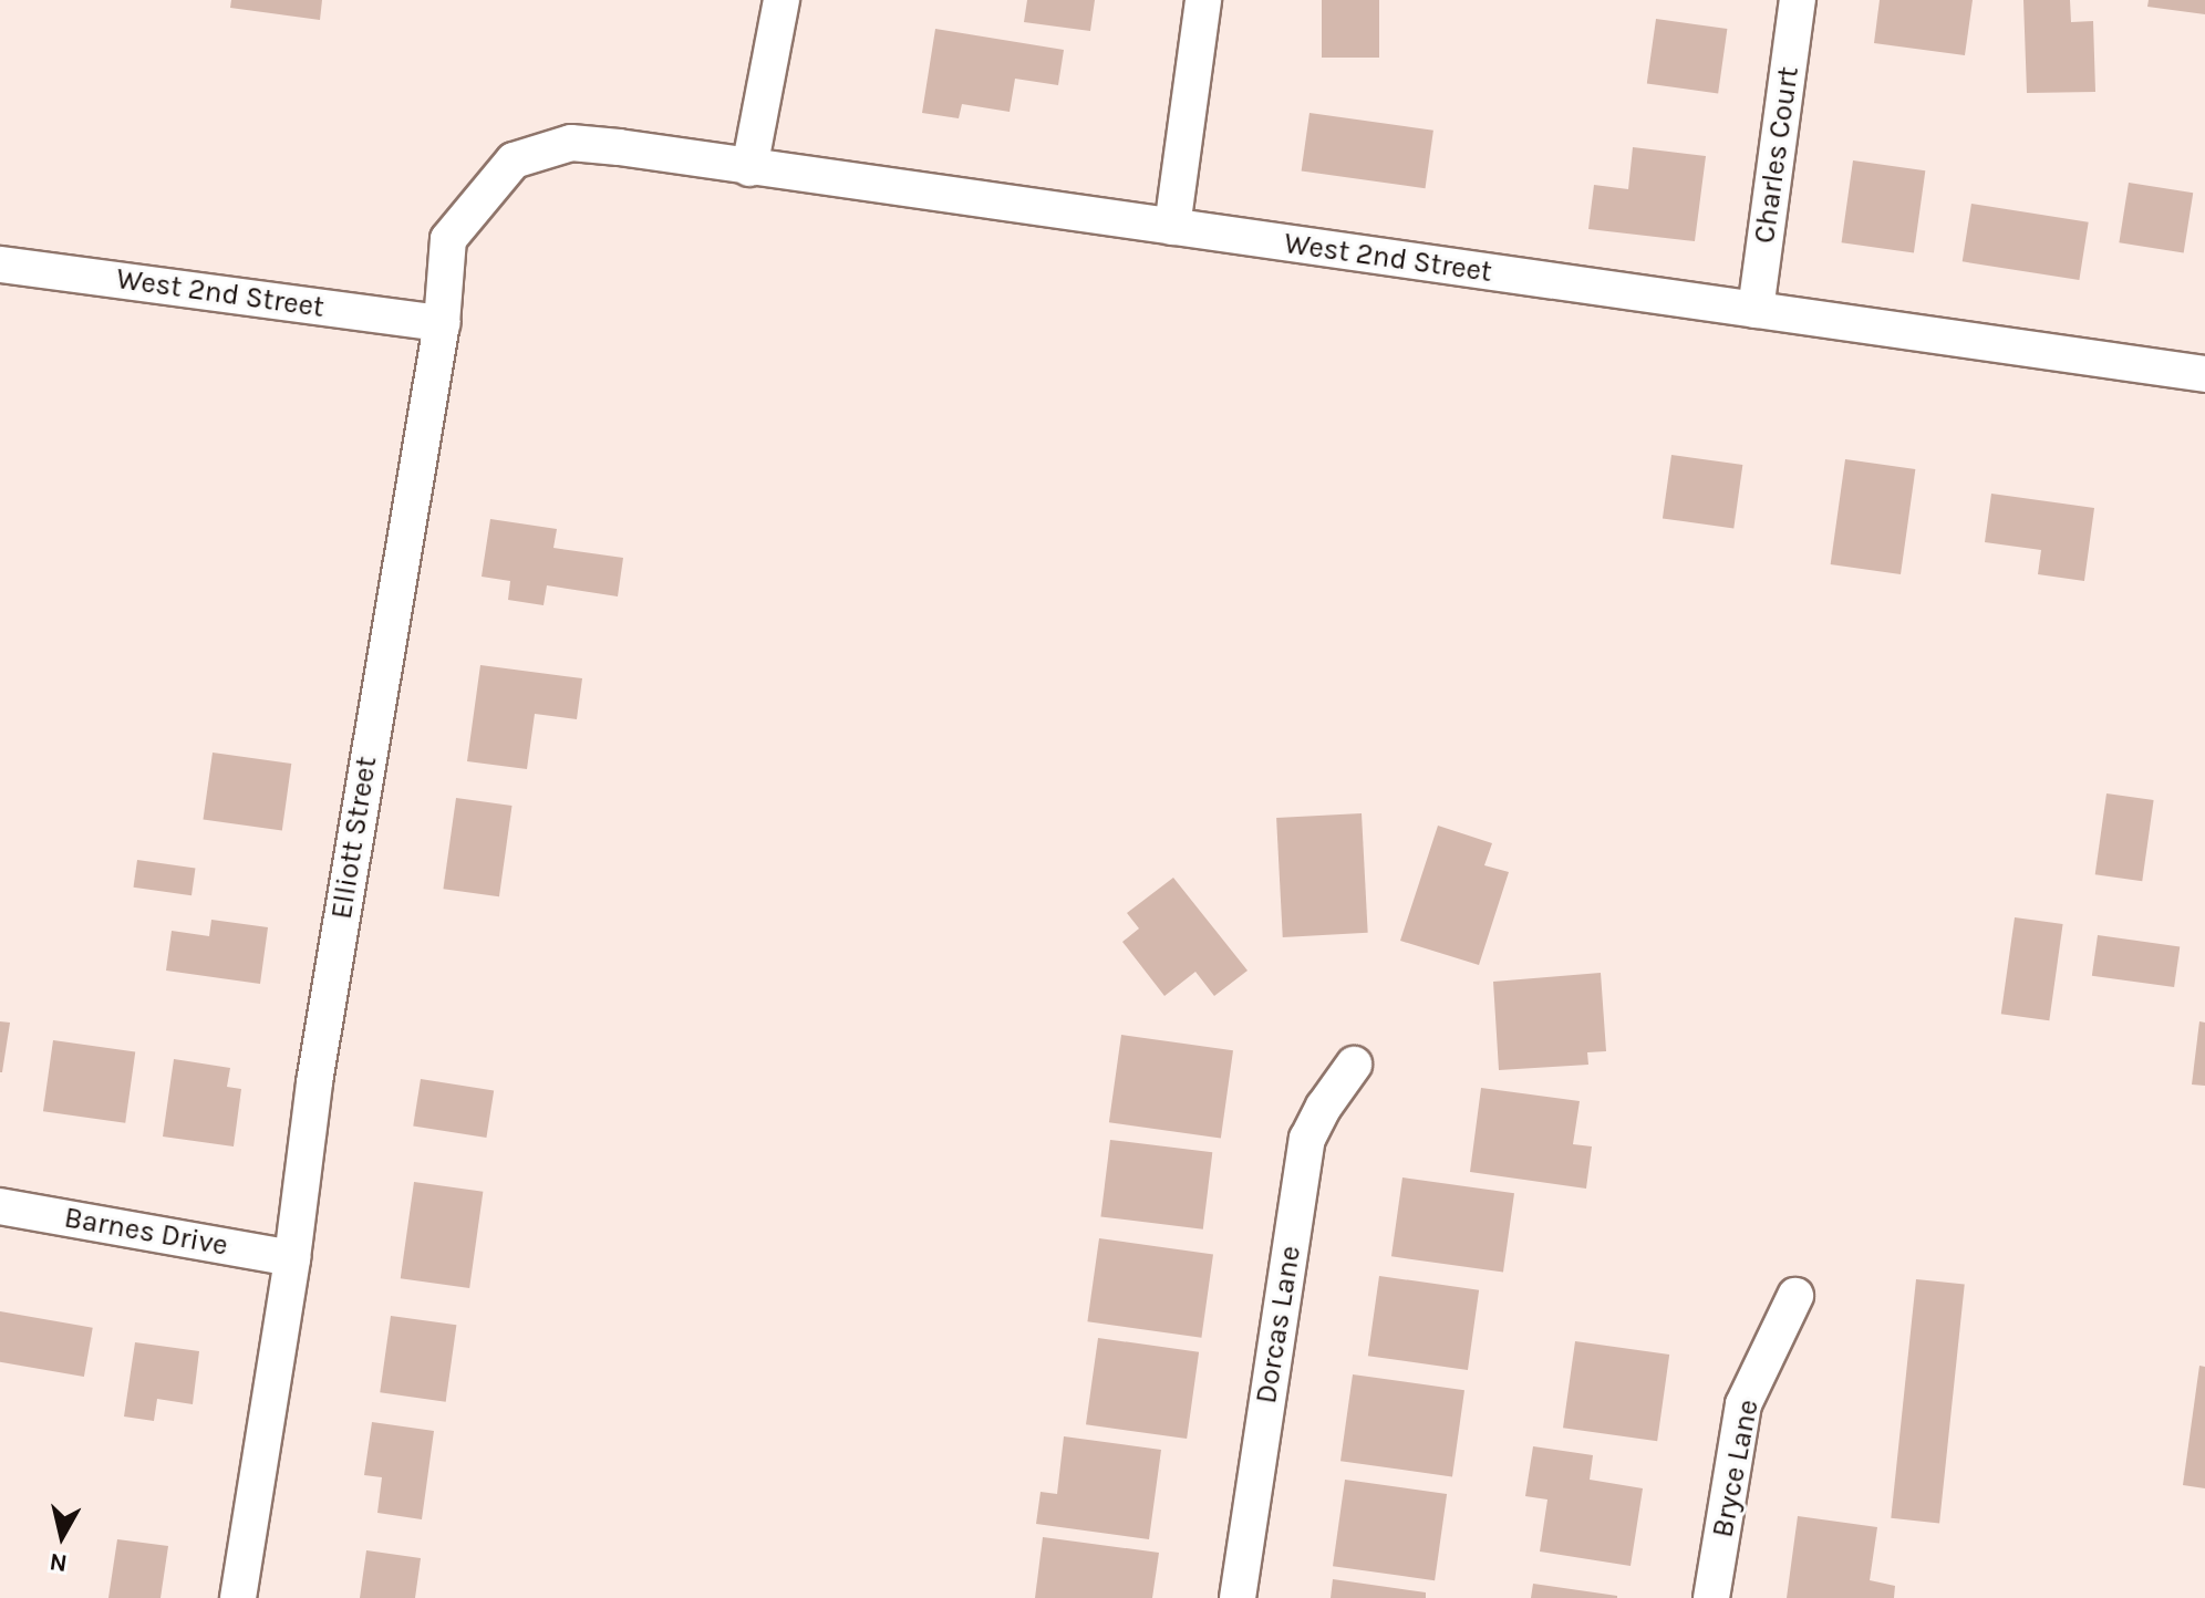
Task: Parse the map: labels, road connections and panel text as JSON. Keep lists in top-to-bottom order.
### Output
{
  "streets": {
    "street": [
      "Charles Court",
      "West 2nd Street",
      "Elliott Street",
      "Barnes Drive",
      "Dorcas Lane",
      "Bryce Lane"
    ]
  },
  "crossings": [
    ["Charles Court", "West 2nd Street"],
    ["West 2nd Street", "Elliott Street"],
    ["Elliott Street", "Barnes Drive"]
  ],
  "north": "bottom"
}
